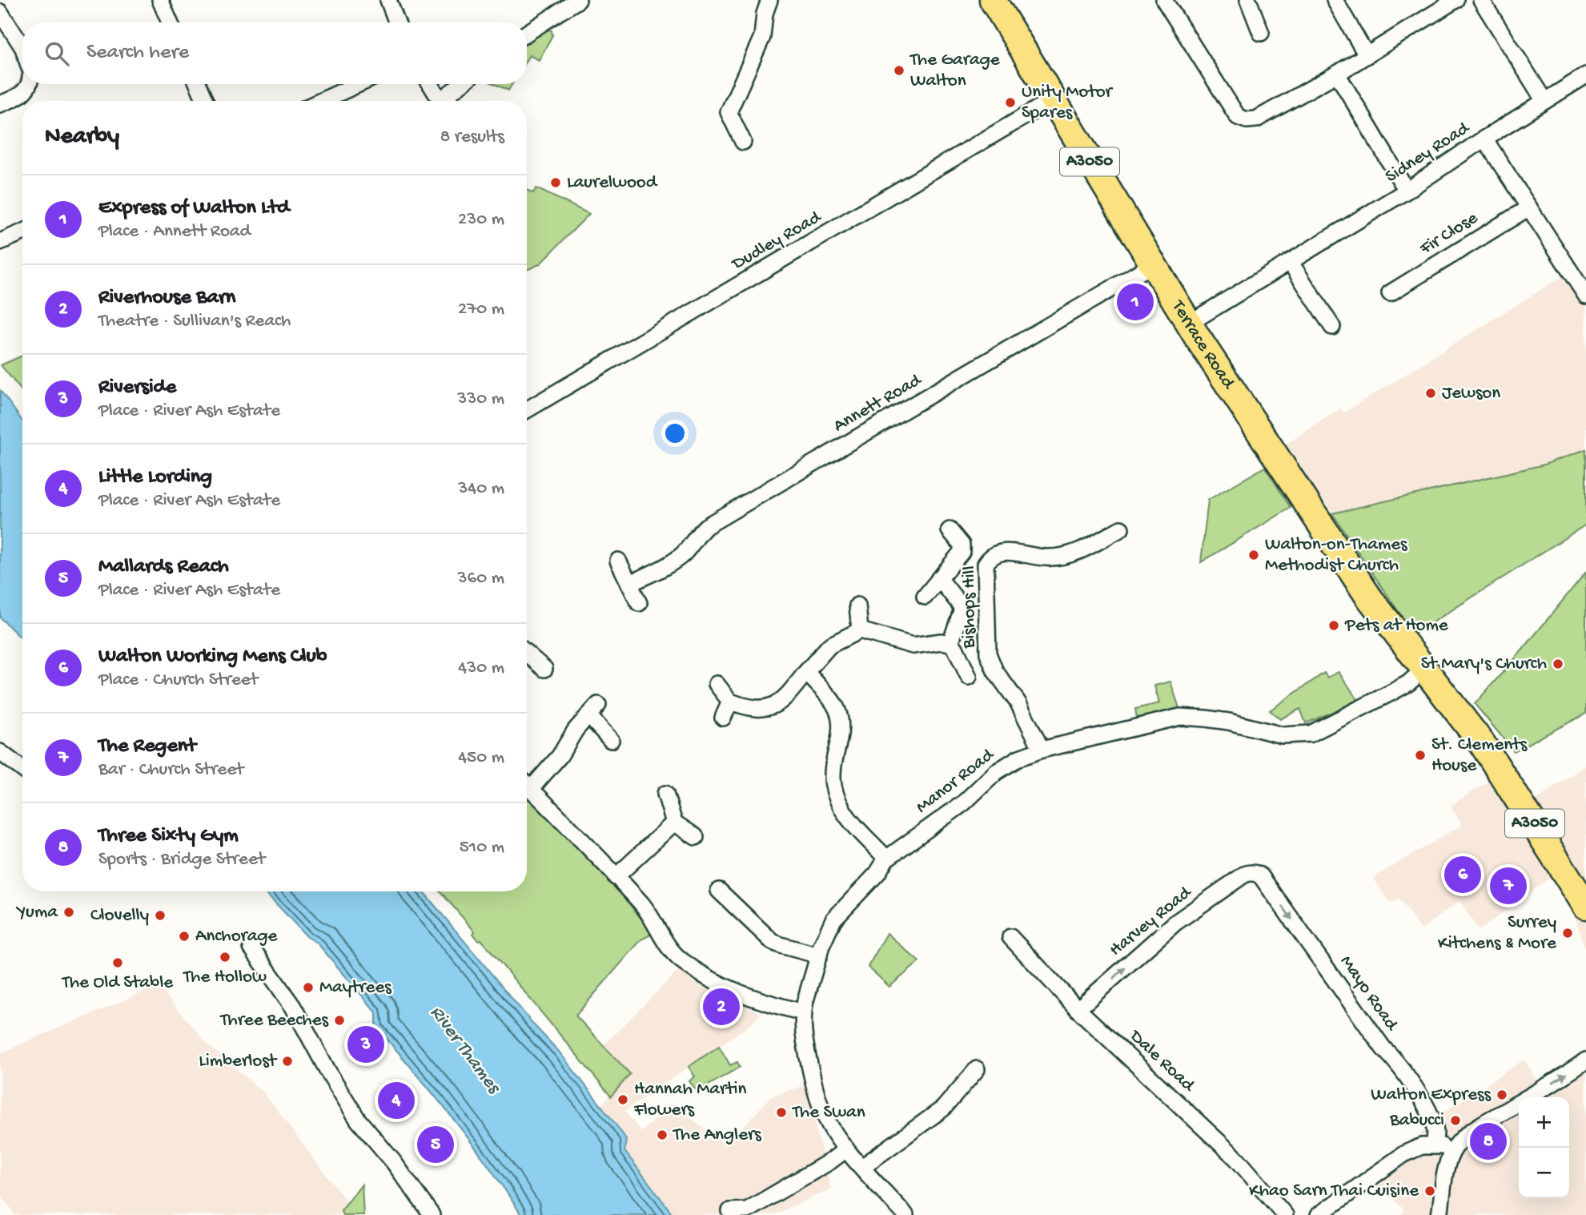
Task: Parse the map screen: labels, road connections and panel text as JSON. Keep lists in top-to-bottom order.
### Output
{
  "streets": {
    "main road": ["A3050", "Terrace Road"],
    "street": [
      "Sidney Road",
      "Fir Close",
      "Dudley Road",
      "Annett Road",
      "Bishops Hill",
      "Manor Road",
      "Harvey Road",
      "Mayo Road",
      "Dale Road"
    ]
  },
  "crossings": [
    ["Sidney Road", "Terrace Road"],
    ["A3050", "Terrace Road"],
    ["A3050", "Manor Road"],
    ["Dudley Road", "Terrace Road"],
    ["Terrace Road", "Annett Road"],
    ["Terrace Road", "Manor Road"],
    ["Bishops Hill", "Manor Road"],
    ["Harvey Road", "Mayo Road"],
    ["Harvey Road", "Dale Road"]
  ],
  "one_way": ["Harvey Road", "Mayo Road"],
  "water": ["River Thames"],
  "places": [
    "The Garage Walton",
    "Unity Motor Spares",
    "Laurelwood",
    "Jewson",
    "Walton-on-Thames Methodist Church",
    "Pets at Home",
    "St Mary's Church",
    "St. Clements House",
    "Yuma",
    "Clovelly",
    "Surrey Kitchens & More",
    "Anchorage",
    "The Hollow",
    "The Old Stable",
    "Maytrees",
    "Three Beeches",
    "Limberlost",
    "Walton Express",
    "Hannah Martin Flowers",
    "The Swan",
    "Babucci",
    "The Anglers",
    "Khao Sarn Thai Cuisine"
  ],
  "page": {
    "search": "Search here",
    "heading": ["Nearby", "8 results"],
    "list": [
      {
        "mark": "1",
        "name": "Express of Walton Ltd",
        "note": "Place · Annett Road",
        "value": "230 m"
      },
      {
        "mark": "2",
        "name": "Riverhouse Barn",
        "note": "Theatre · Sullivan's Reach",
        "value": "270 m"
      },
      {
        "mark": "3",
        "name": "Riverside",
        "note": "Place · River Ash Estate",
        "value": "330 m"
      },
      {
        "mark": "4",
        "name": "Little Lording",
        "note": "Place · River Ash Estate",
        "value": "340 m"
      },
      {
        "mark": "5",
        "name": "Mallards Reach",
        "note": "Place · River Ash Estate",
        "value": "360 m"
      },
      {
        "mark": "6",
        "name": "Walton Working Mens Club",
        "note": "Place · Church Street",
        "value": "430 m"
      },
      {
        "mark": "7",
        "name": "The Regent",
        "note": "Bar · Church Street",
        "value": "450 m"
      },
      {
        "mark": "8",
        "name": "Three Sixty Gym",
        "note": "Sports · Bridge Street",
        "value": "510 m"
      }
    ],
    "pins": [
      "1",
      "6",
      "7",
      "2",
      "3",
      "4",
      "8",
      "5"
    ],
    "map_buttons": ["+", "−"]
  }
}
